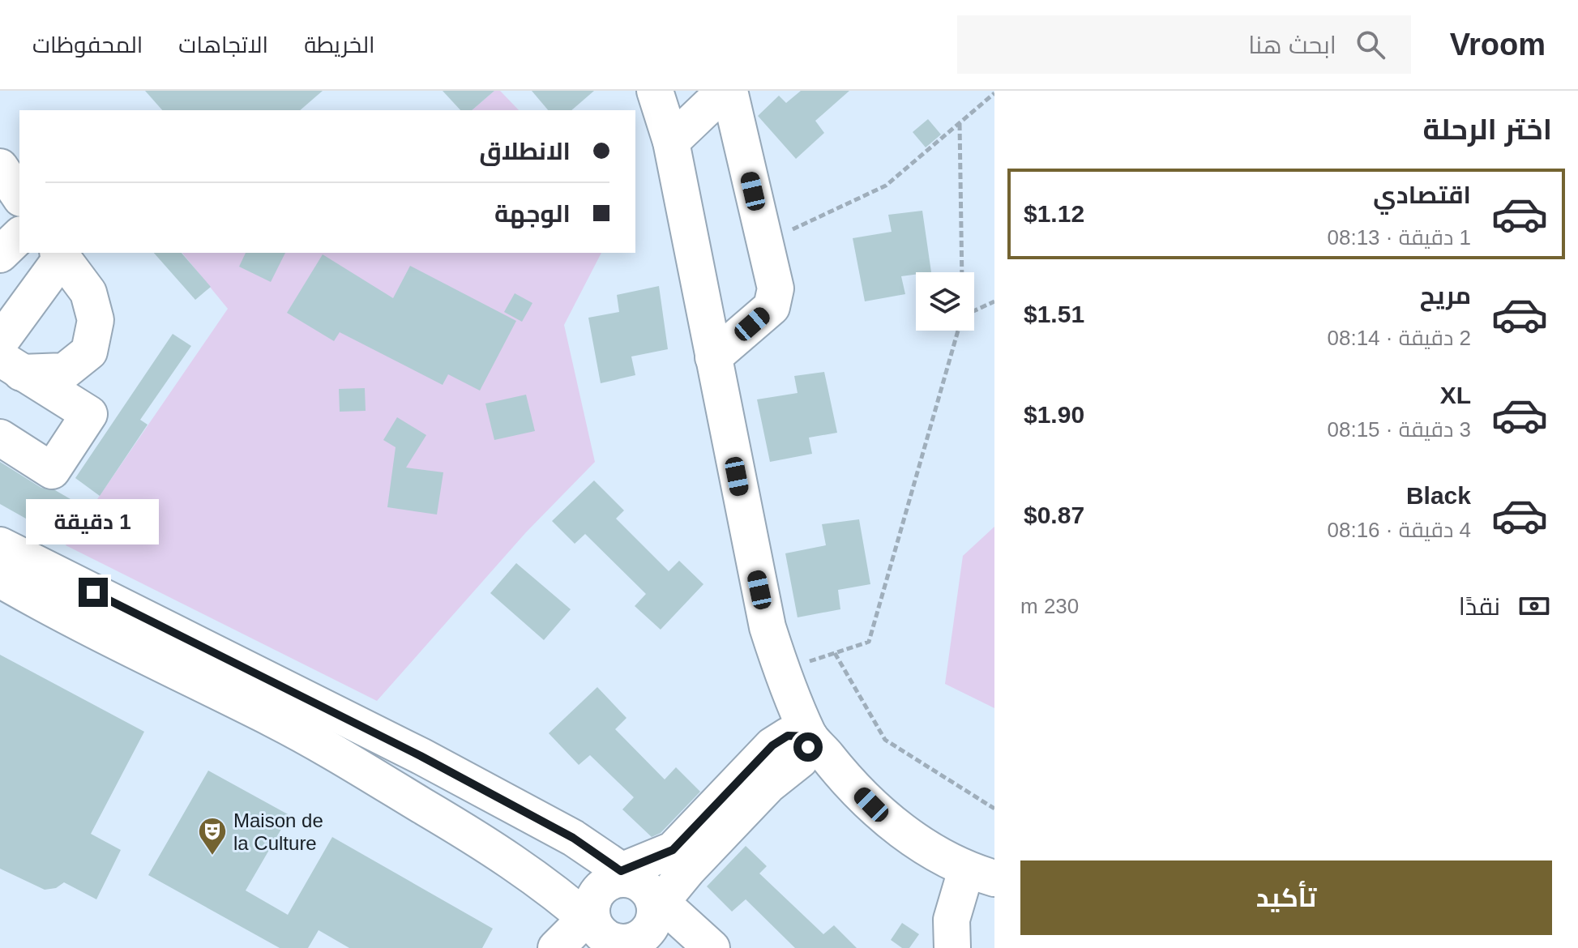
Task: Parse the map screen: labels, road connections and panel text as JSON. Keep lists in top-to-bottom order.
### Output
{
  "places": {
    "theatre": ["Maison de la Culture"]
  },
  "page": {
    "header": "Vroom",
    "search": "ابحث هنا",
    "nav": ["الخريطة", "الاتجاهات", "المحفوظات"],
    "heading": "اختر الرحلة",
    "banner": ["الانطلاق", "الوجهة"],
    "list": [
      {
        "name": "اقتصادي",
        "note": "1 دقيقة · 08:13",
        "value": "$1.12"
      },
      {
        "name": "مريح",
        "note": "2 دقيقة · 08:14",
        "value": "$1.51"
      },
      {
        "name": "XL",
        "note": "3 دقيقة · 08:15",
        "value": "$1.90"
      },
      {
        "name": "Black",
        "note": "4 دقيقة · 08:16",
        "value": "$0.87"
      }
    ],
    "bubble": "1 دقيقة",
    "pay": ["نقدًا", "230 m"],
    "buttons": "تأكيد"
  }
}
